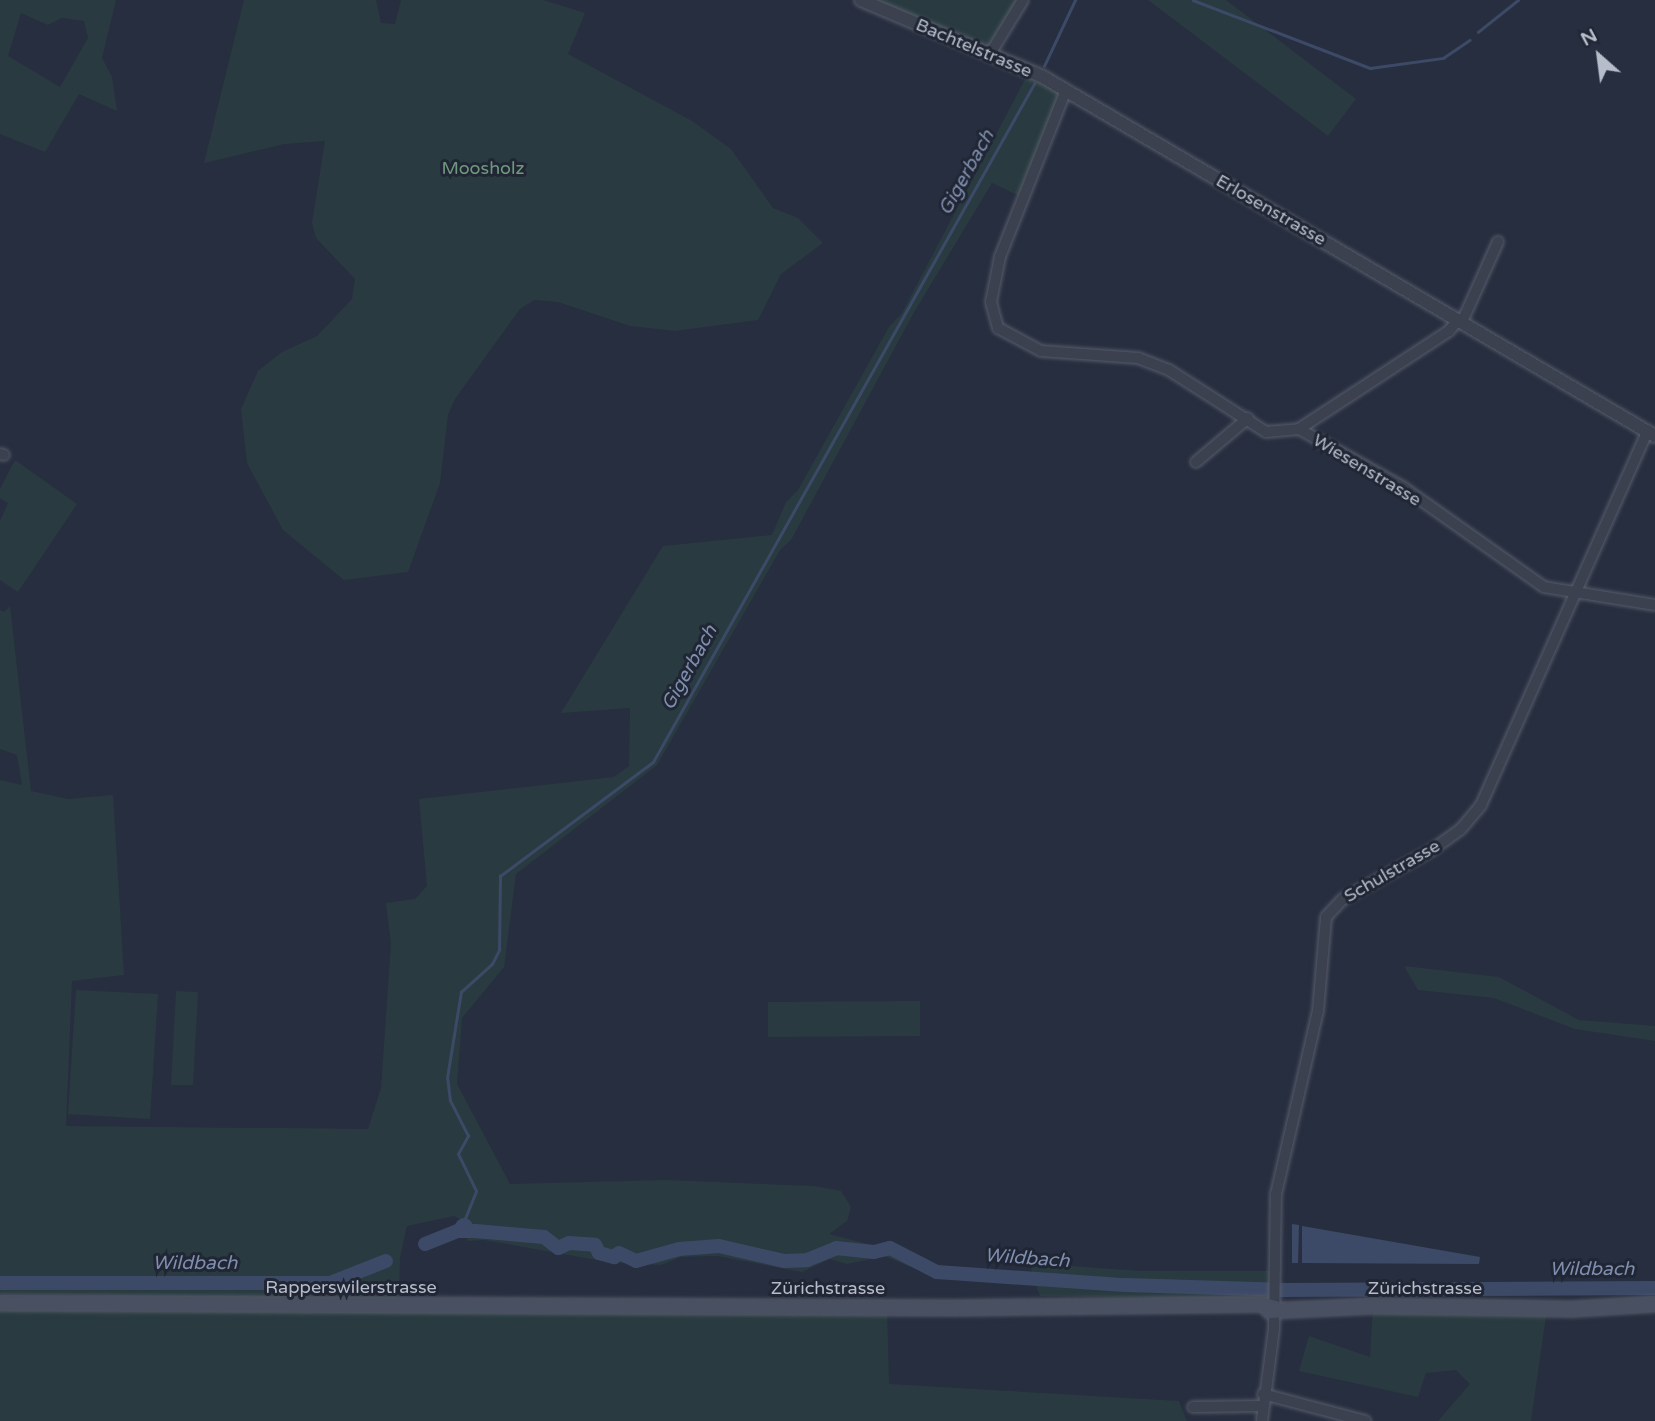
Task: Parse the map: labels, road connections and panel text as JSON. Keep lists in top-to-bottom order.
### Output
{
  "streets": {
    "main road": ["Rapperswilerstrasse", "Zürichstrasse"],
    "street": [
      "Bachtelstrasse",
      "Erlosenstrasse",
      "Wiesenstrasse",
      "Schulstrasse"
    ]
  },
  "crossings": [
    ["Bachtelstrasse", "Erlosenstrasse"],
    ["Bachtelstrasse", "Wiesenstrasse"],
    ["Erlosenstrasse", "Schulstrasse"],
    ["Wiesenstrasse", "Schulstrasse"],
    ["Schulstrasse", "Zürichstrasse"],
    ["Rapperswilerstrasse", "Zürichstrasse"]
  ],
  "water": ["Gigerbach", "Wildbach"],
  "parks": ["Moosholz"],
  "north": "top left"
}
